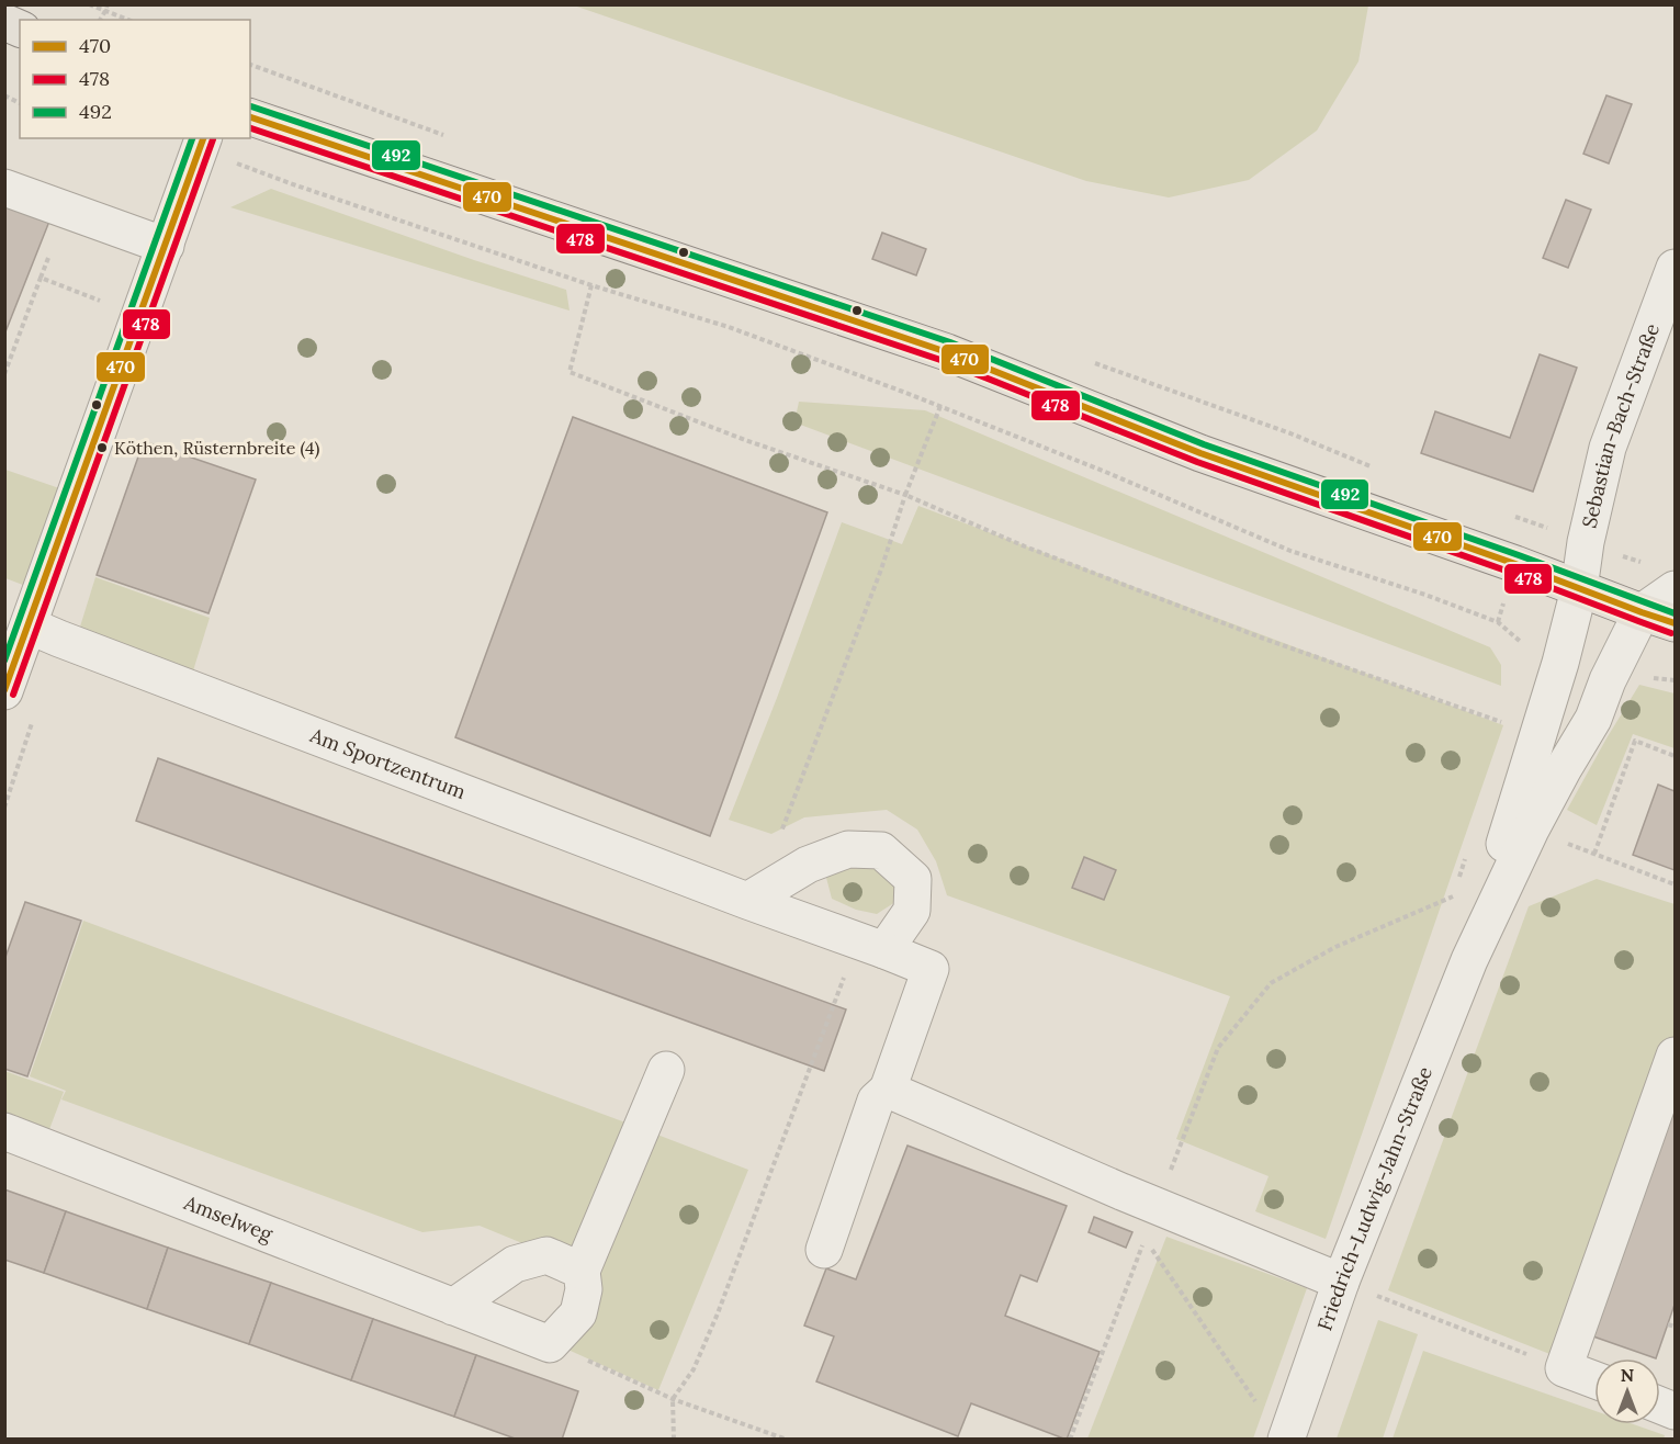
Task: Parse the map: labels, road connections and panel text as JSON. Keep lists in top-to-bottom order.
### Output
{
  "streets": {
    "street": [
      "Sebastian-Bach-Straße",
      "Am Sportzentrum",
      "Friedrich-Ludwig-Jahn-Straße",
      "Amselweg"
    ]
  },
  "crossings": [
    ["Sebastian-Bach-Straße", "Friedrich-Ludwig-Jahn-Straße"]
  ],
  "places": ["Köthen, Rüsternbreite (4)"],
  "lines": ["transit line 492", "transit line 470", "transit line 478"],
  "legend": ["470", "478", "492"],
  "north": "top"
}
